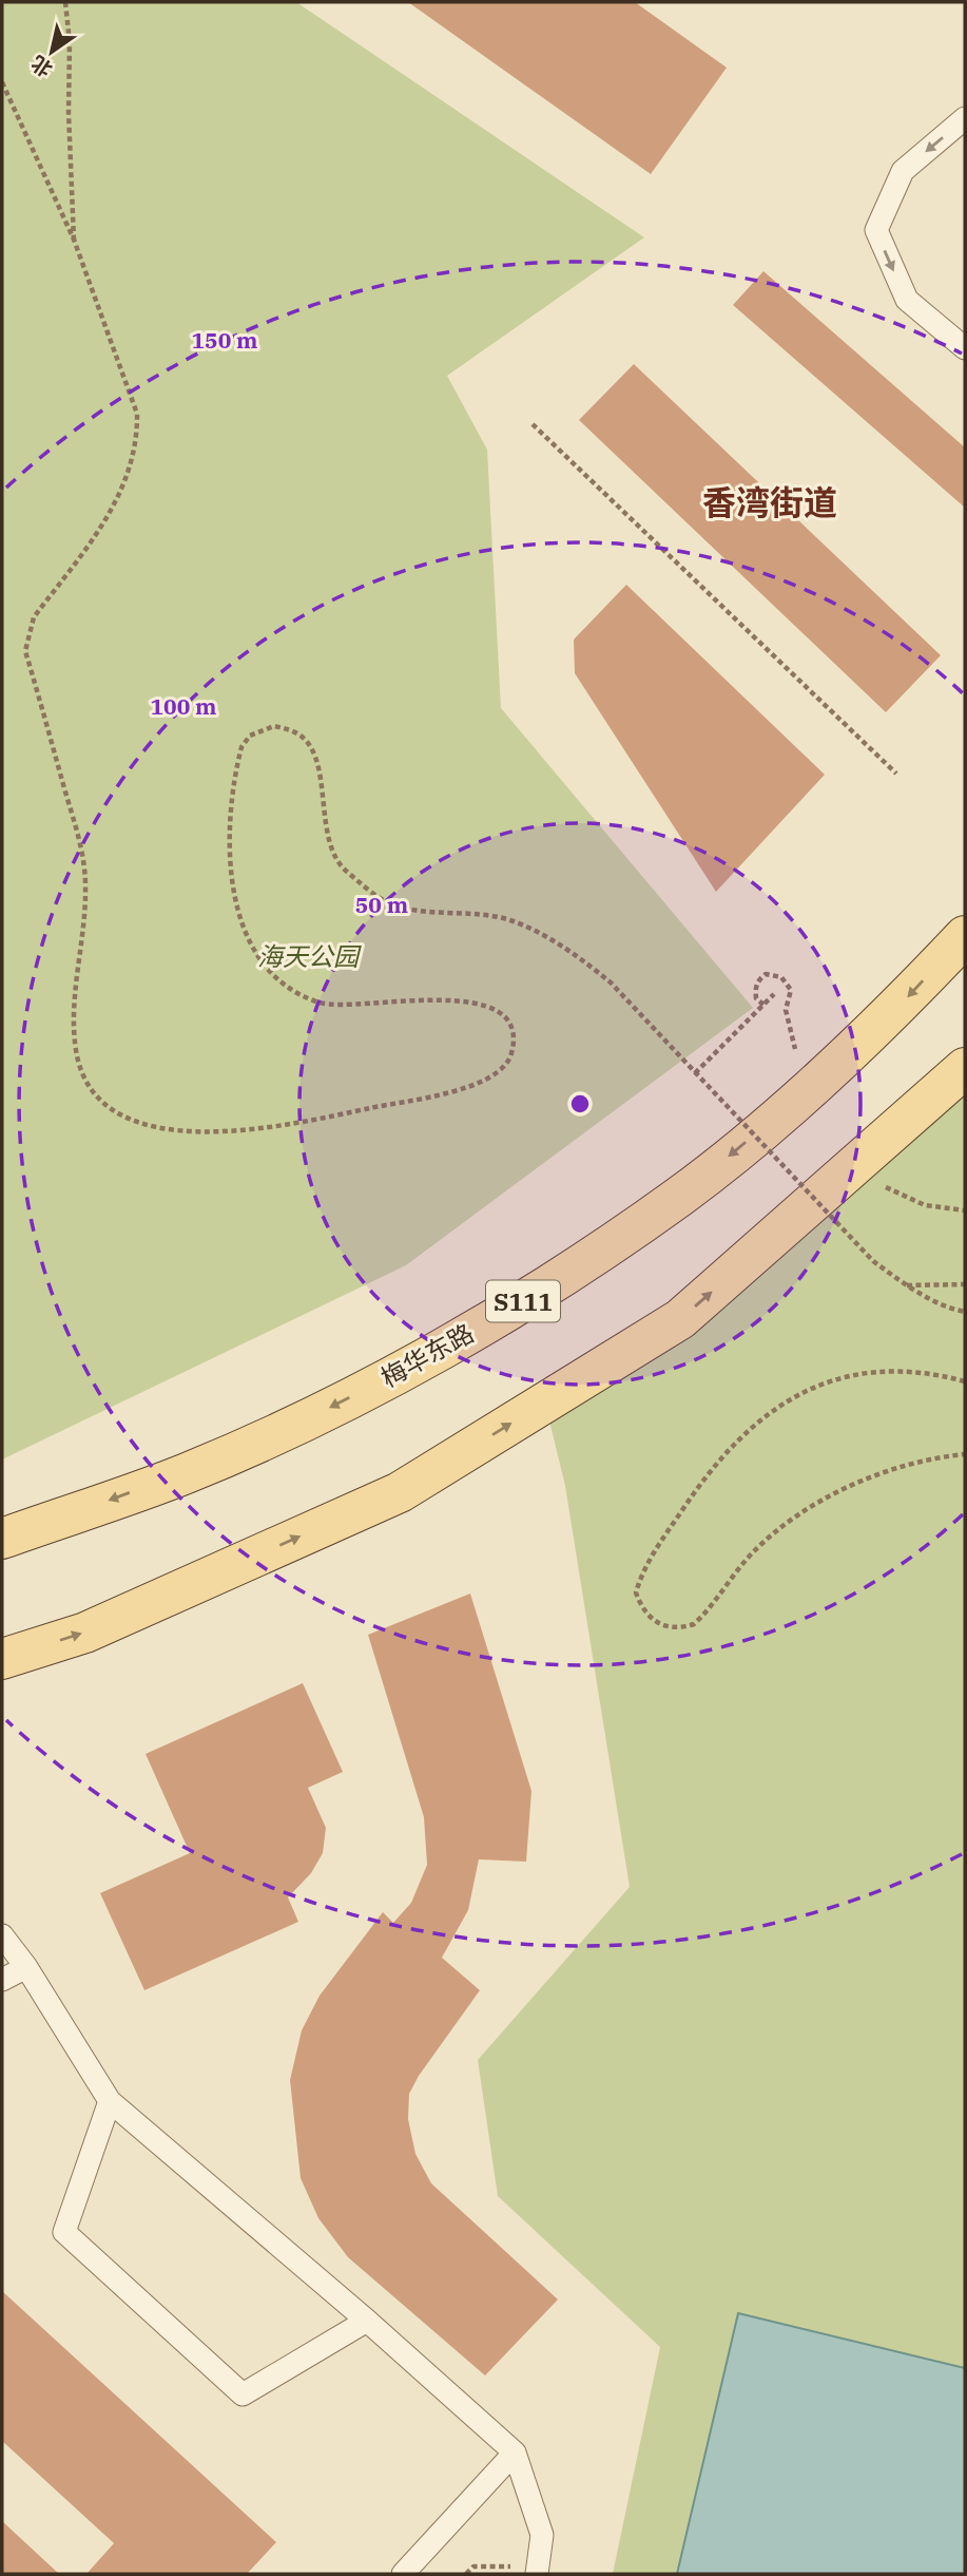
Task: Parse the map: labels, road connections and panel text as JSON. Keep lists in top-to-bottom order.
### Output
{
  "streets": {
    "main road": ["S111", "梅华东路"]
  },
  "districts": ["香湾街道"],
  "parks": ["海天公园"],
  "north": "bottom left",
  "rings": ["150 m", "100 m", "50 m"]
}
